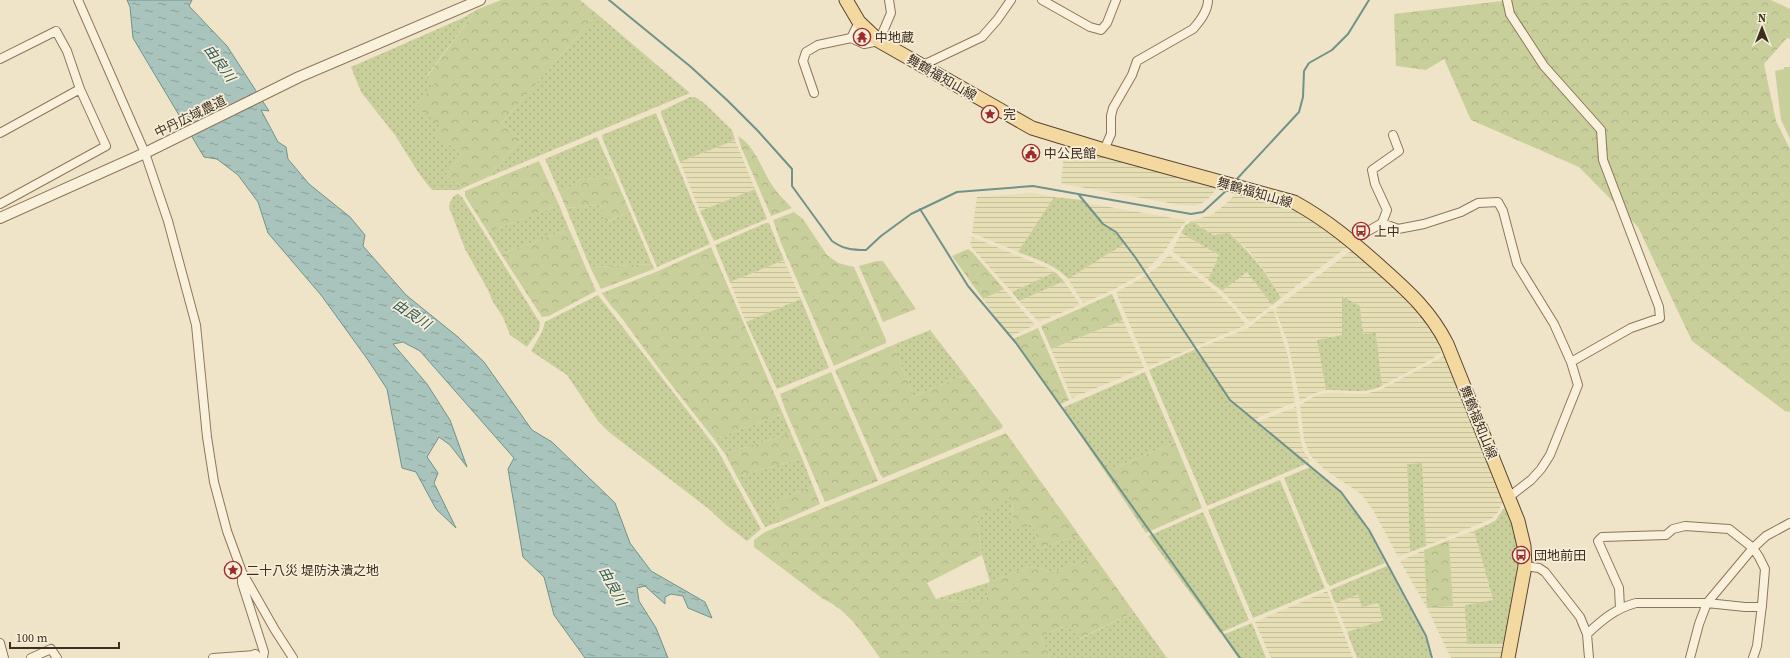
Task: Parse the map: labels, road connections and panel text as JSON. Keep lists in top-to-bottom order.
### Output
{
  "streets": {
    "main road": ["舞鶴福知山線"],
    "street": ["中丹広域農道"]
  },
  "water": ["由良川"],
  "places": {
    "temple": ["中地蔵"],
    "place": ["完", "二十八災 堤防決潰之地"],
    "public building": ["中公民館"],
    "bus stop": ["上中", "団地前田"]
  },
  "scale_bar": "100 m",
  "north": "top"
}
